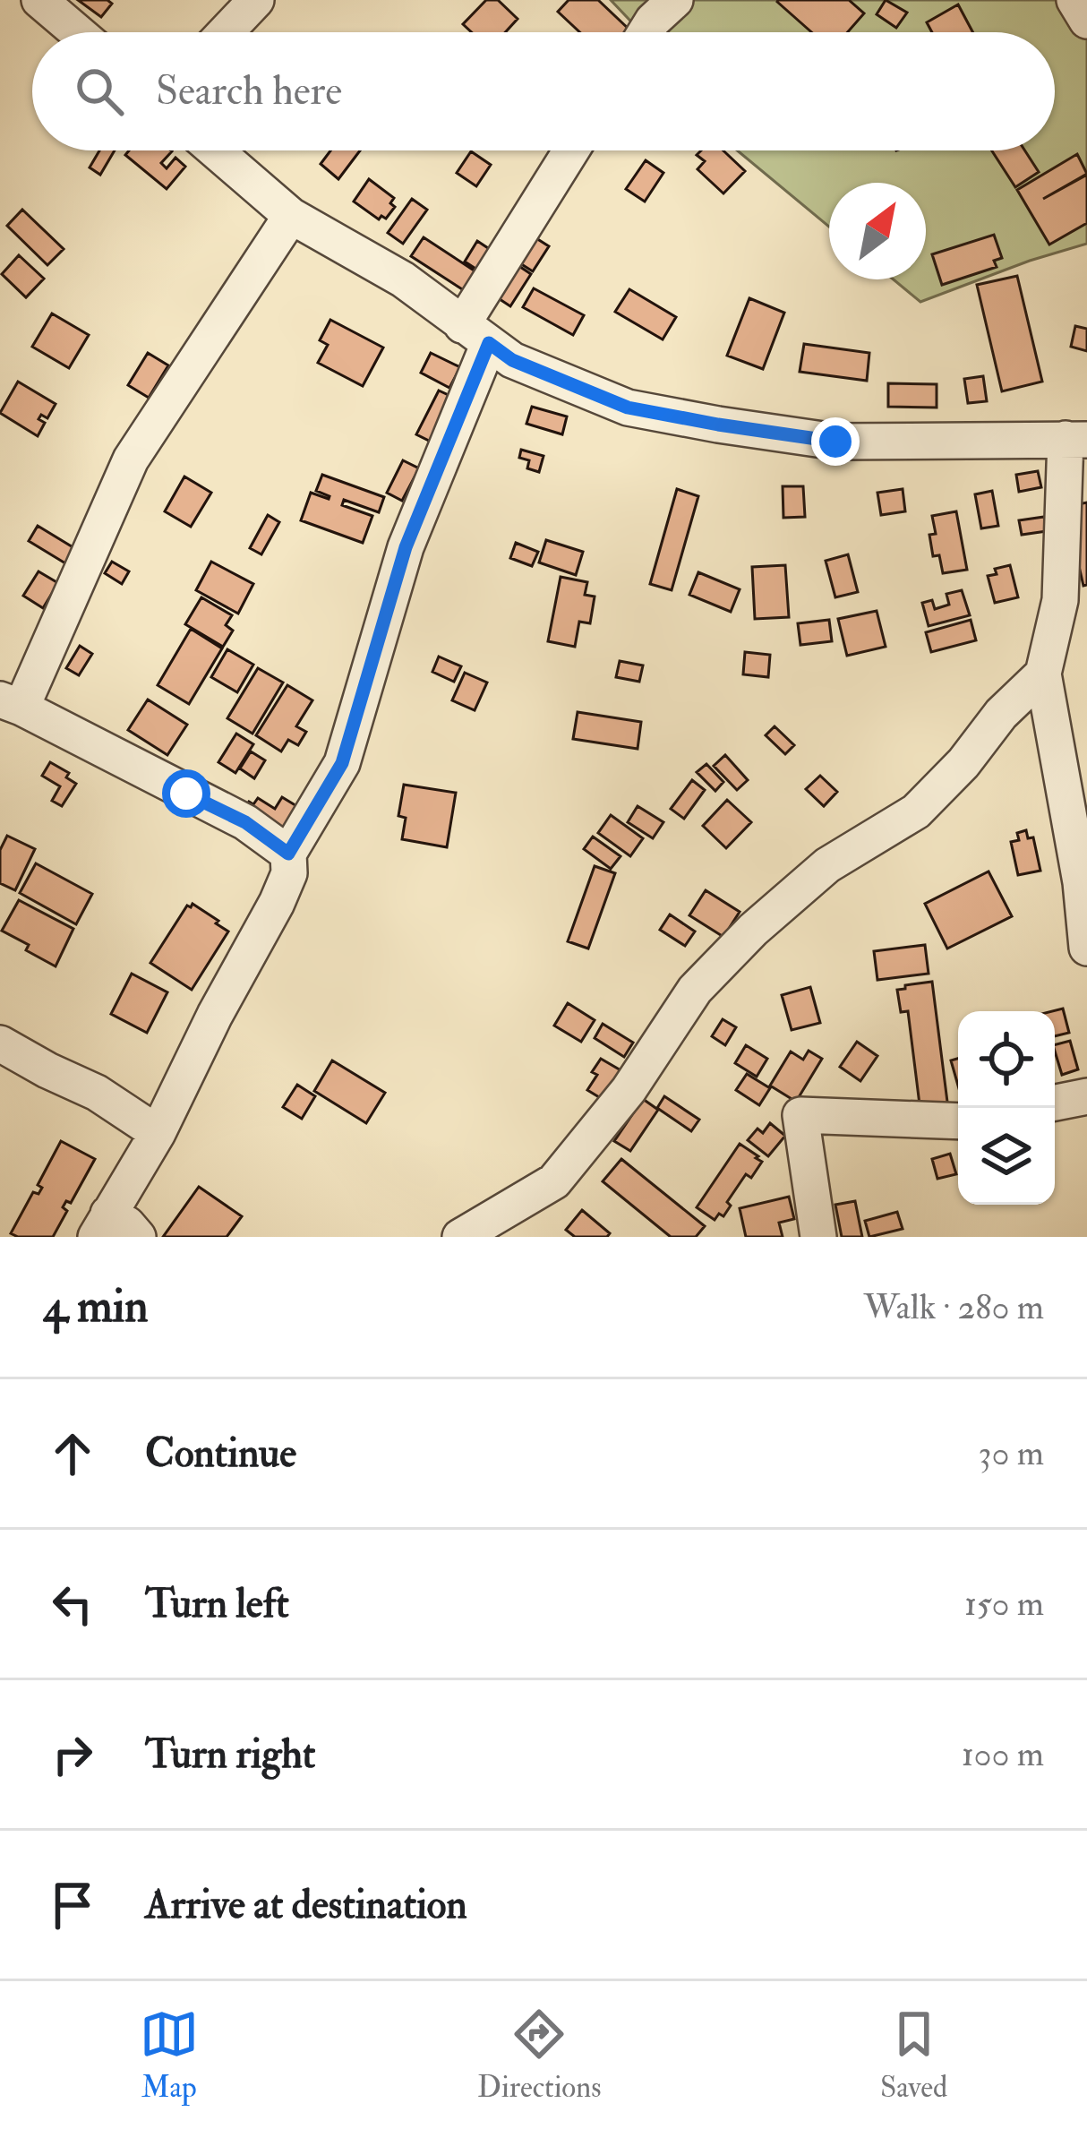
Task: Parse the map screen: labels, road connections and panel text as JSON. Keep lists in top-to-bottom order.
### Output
{
  "north": "top right",
  "page": {
    "search": "Search here",
    "heading": ["4 min", "Walk · 280 m"],
    "list": [
      ["Continue", "30 m"],
      ["Turn left", "150 m"],
      ["Turn right", "100 m"],
      "Arrive at destination"
    ],
    "nav": ["Map", "Directions", "Saved"]
  }
}
